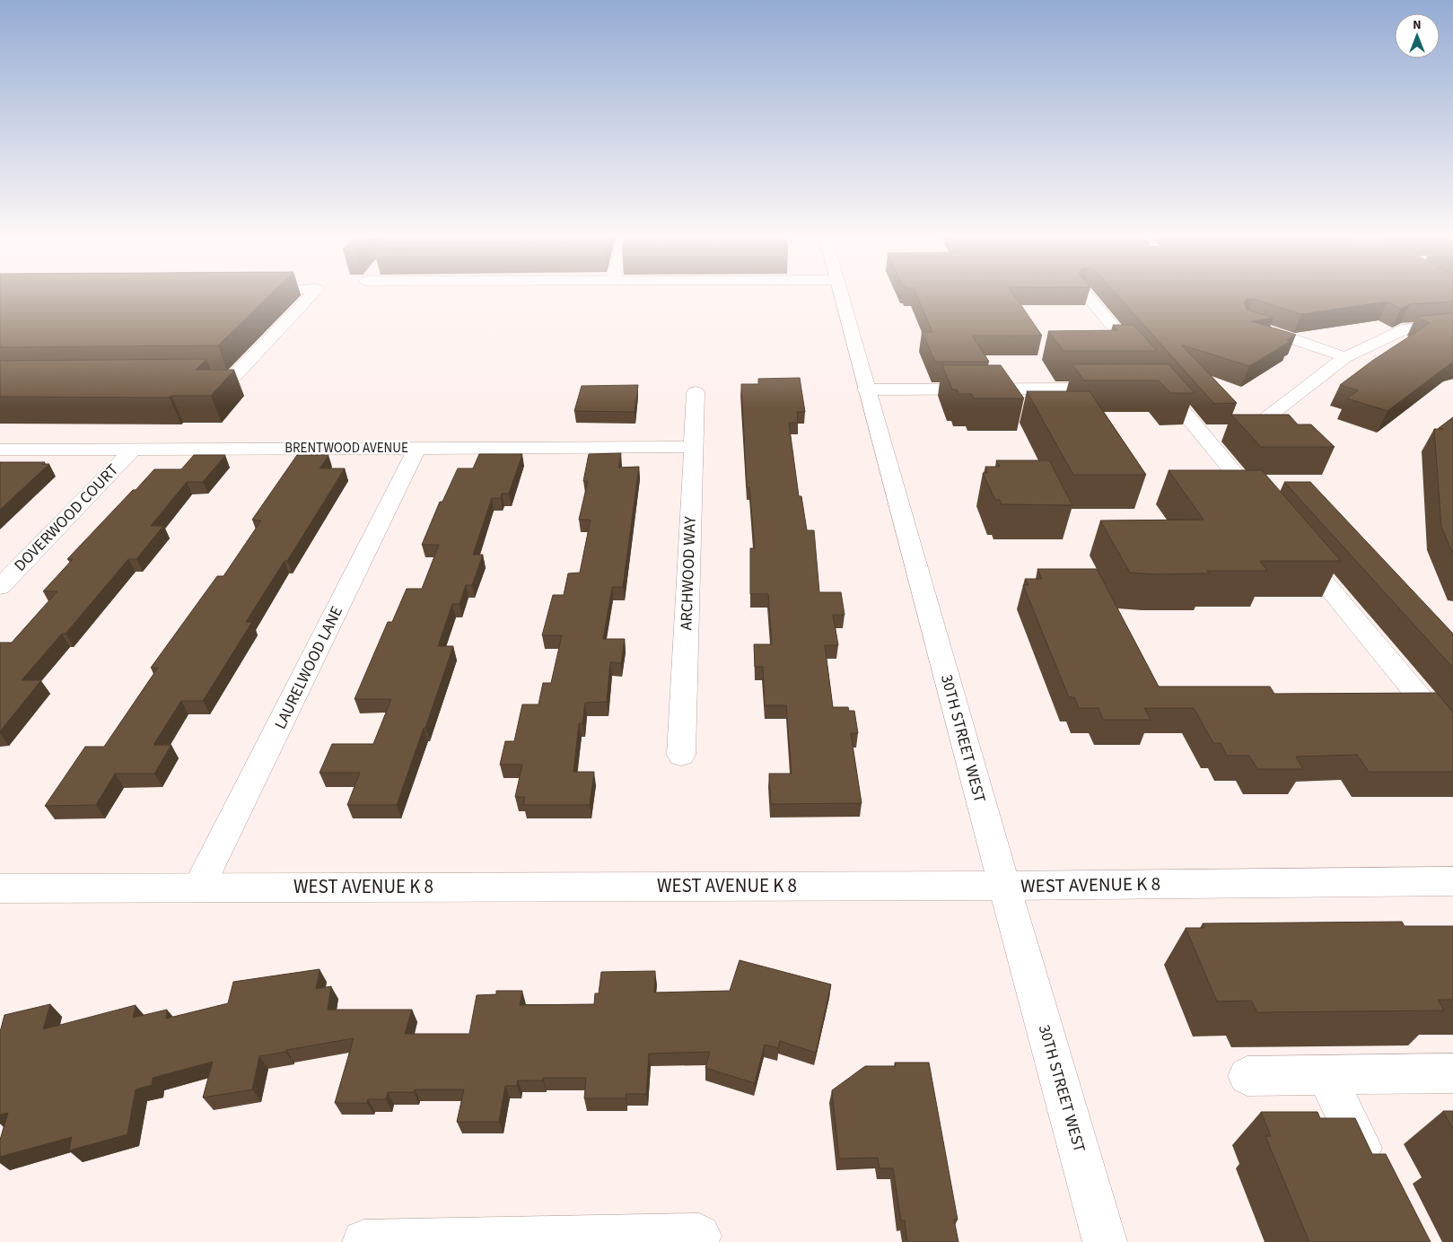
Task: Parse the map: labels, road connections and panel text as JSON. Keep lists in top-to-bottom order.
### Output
{
  "streets": {
    "street": [
      "BRENTWOOD AVENUE",
      "DOVERWOOD COURT",
      "ARCHWOOD WAY",
      "LAURELWOOD LANE",
      "30TH STREET WEST",
      "WEST AVENUE K 8"
    ]
  },
  "crossings": [
    ["BRENTWOOD AVENUE", "DOVERWOOD COURT"],
    ["BRENTWOOD AVENUE", "ARCHWOOD WAY"],
    ["BRENTWOOD AVENUE", "LAURELWOOD LANE"],
    ["LAURELWOOD LANE", "WEST AVENUE K 8"],
    ["30TH STREET WEST", "WEST AVENUE K 8"]
  ],
  "north": "top"
}
